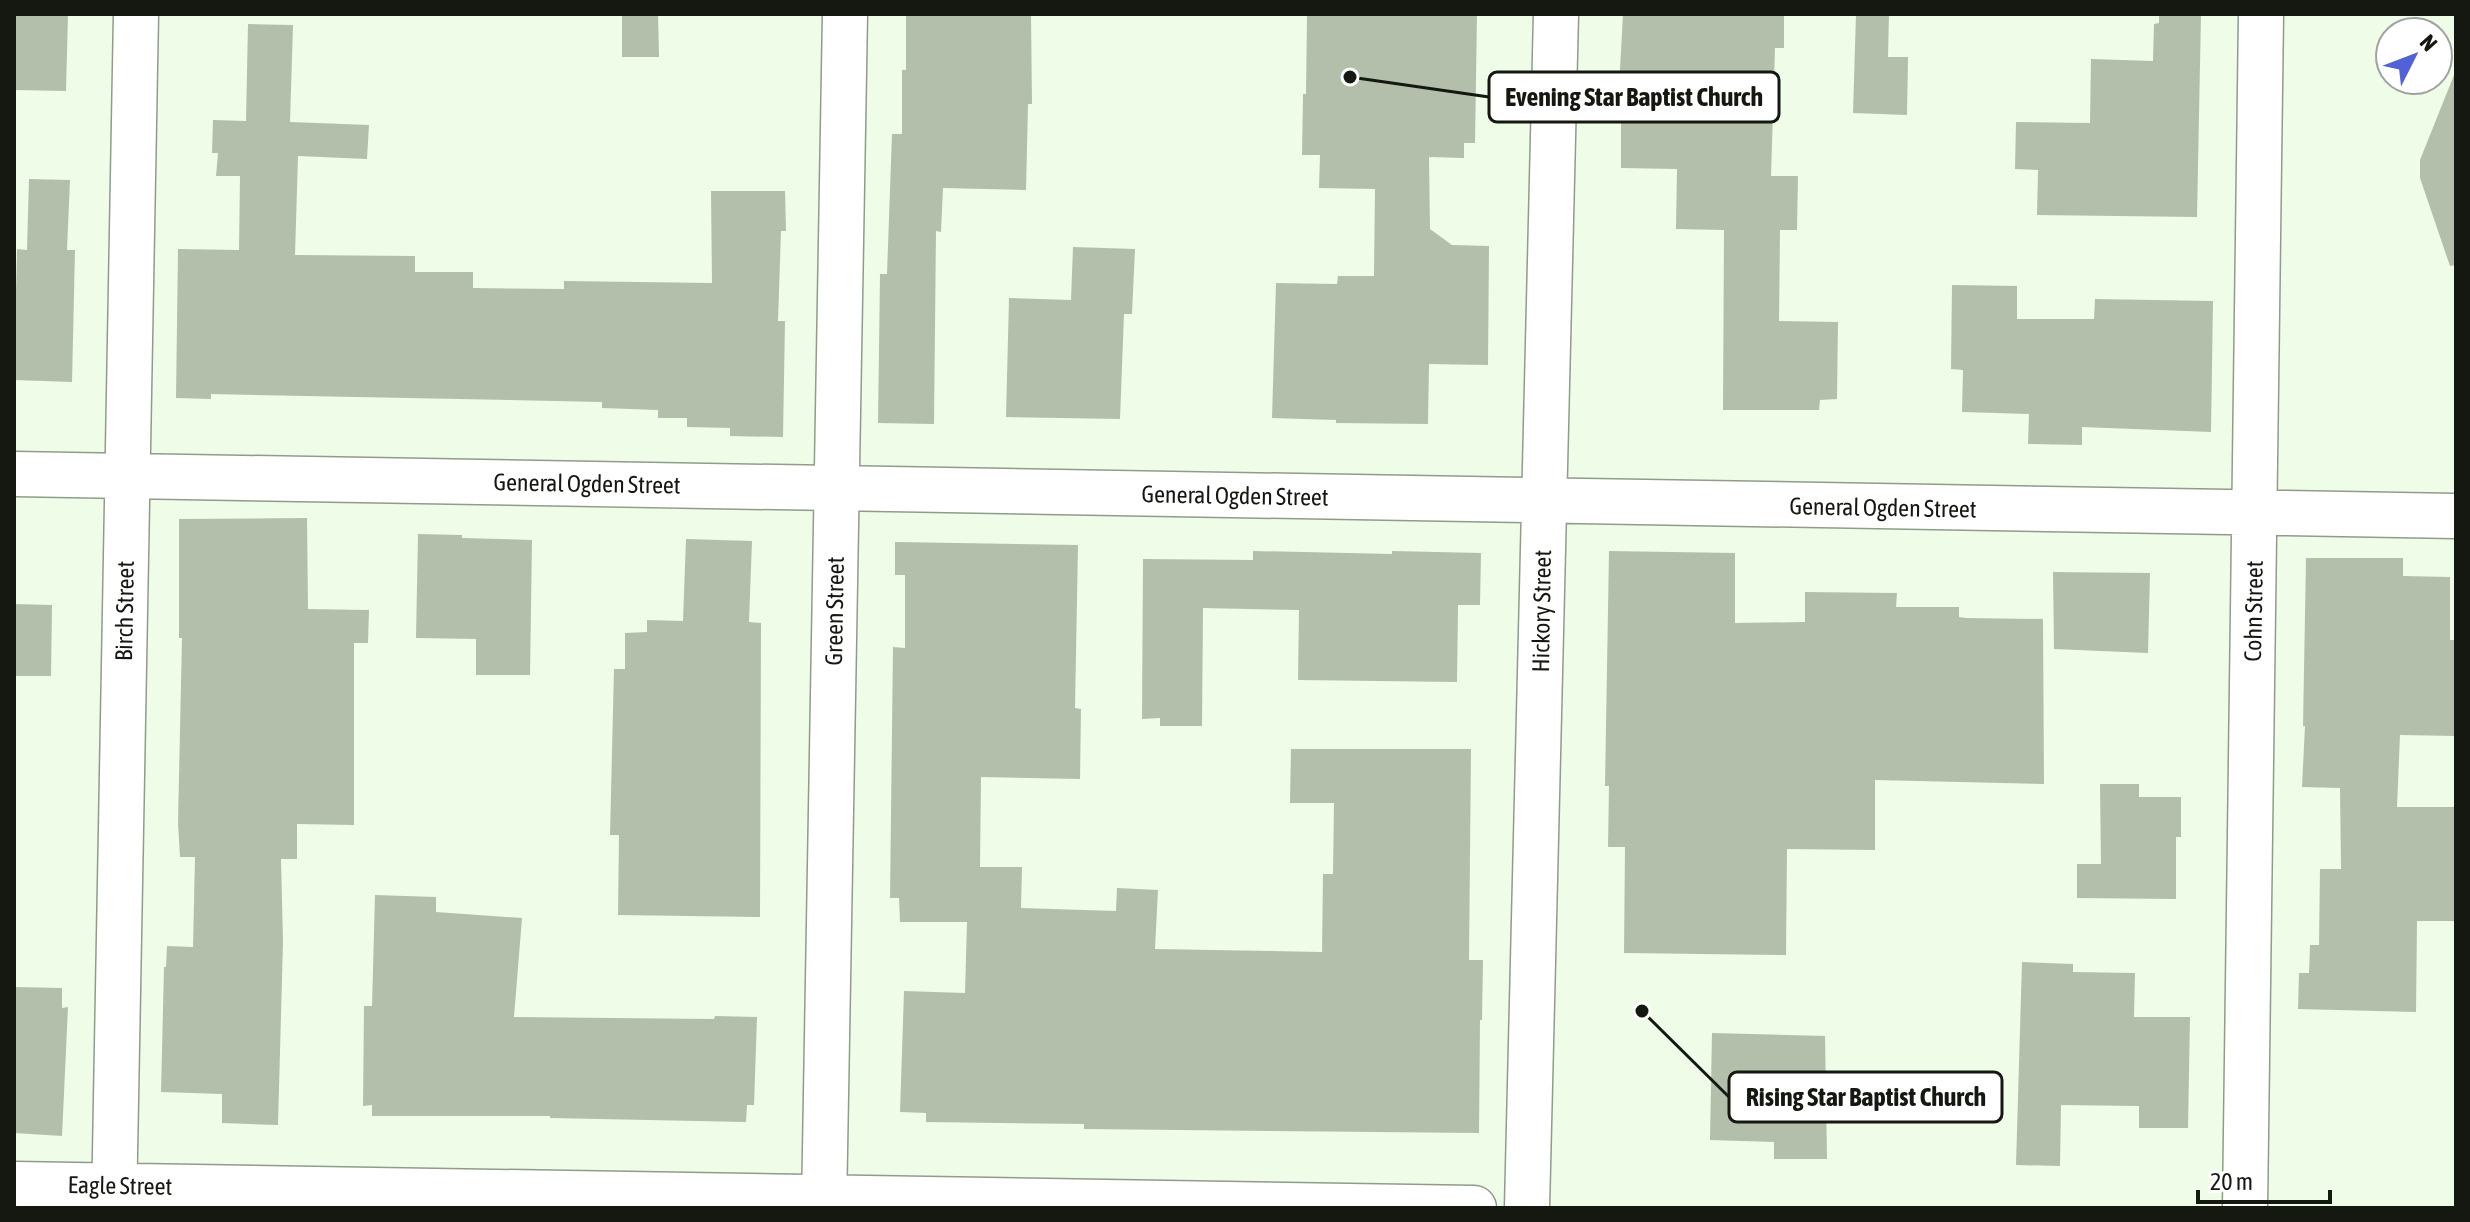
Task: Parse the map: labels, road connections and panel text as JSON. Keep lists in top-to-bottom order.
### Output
{
  "streets": {
    "street": [
      "General Ogden Street",
      "Birch Street",
      "Green Street",
      "Hickory Street",
      "Cohn Street",
      "Eagle Street"
    ]
  },
  "crossings": [
    ["General Ogden Street", "Birch Street"],
    ["General Ogden Street", "Green Street"],
    ["General Ogden Street", "Hickory Street"],
    ["General Ogden Street", "Cohn Street"],
    ["Birch Street", "Eagle Street"],
    ["Green Street", "Eagle Street"]
  ],
  "places": ["Evening Star Baptist Church", "Rising Star Baptist Church"],
  "scale_bar": "20 m",
  "north": "top right"
}
